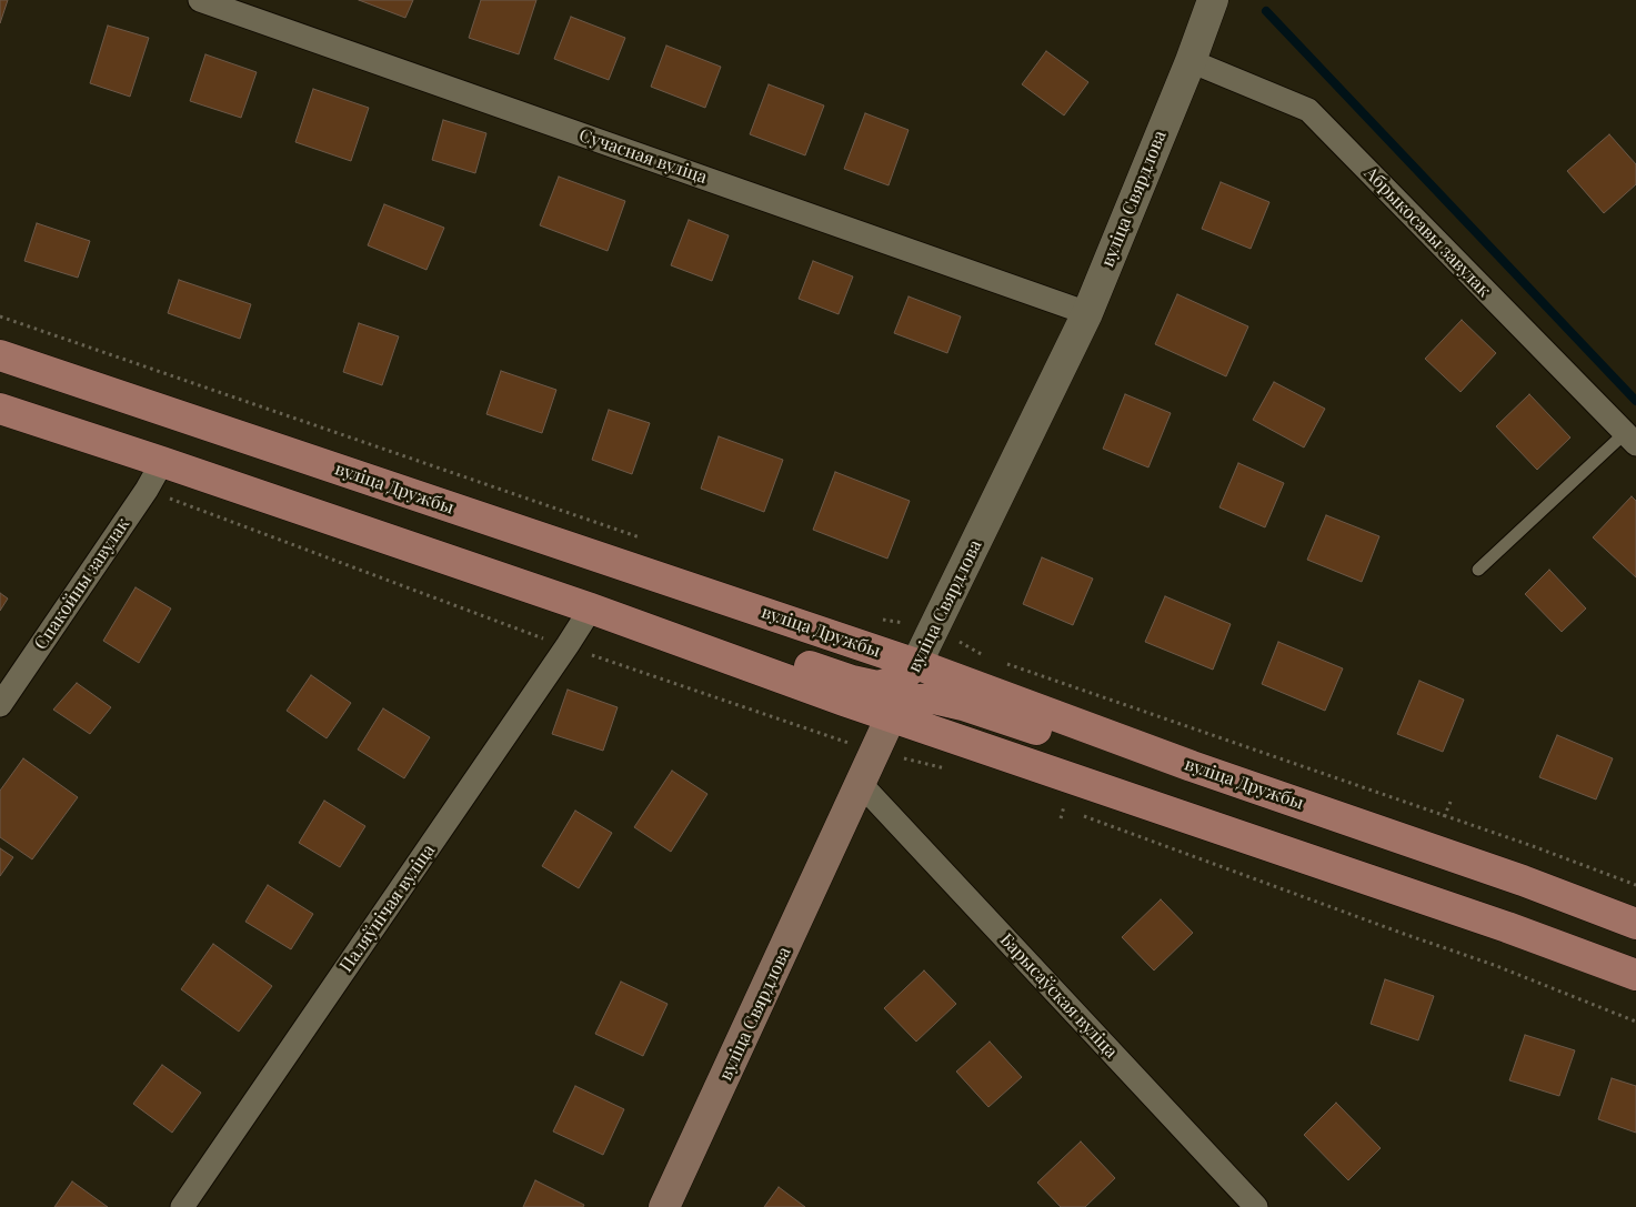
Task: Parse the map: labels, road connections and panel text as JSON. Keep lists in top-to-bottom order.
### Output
{
  "streets": {
    "main road": ["вуліца Свярдлова", "вуліца Дружбы"],
    "street": [
      "Сучасная вуліца",
      "Абрыкосавы завулак",
      "Спакойны завулак",
      "Паляўнічая вуліца",
      "Барысаўская вуліца"
    ]
  },
  "crossings": [
    ["Сучасная вуліца", "вуліца Свярдлова"],
    ["вуліца Свярдлова", "Абрыкосавы завулак"],
    ["вуліца Свярдлова", "вуліца Дружбы"],
    ["вуліца Свярдлова", "Барысаўская вуліца"]
  ]
}
